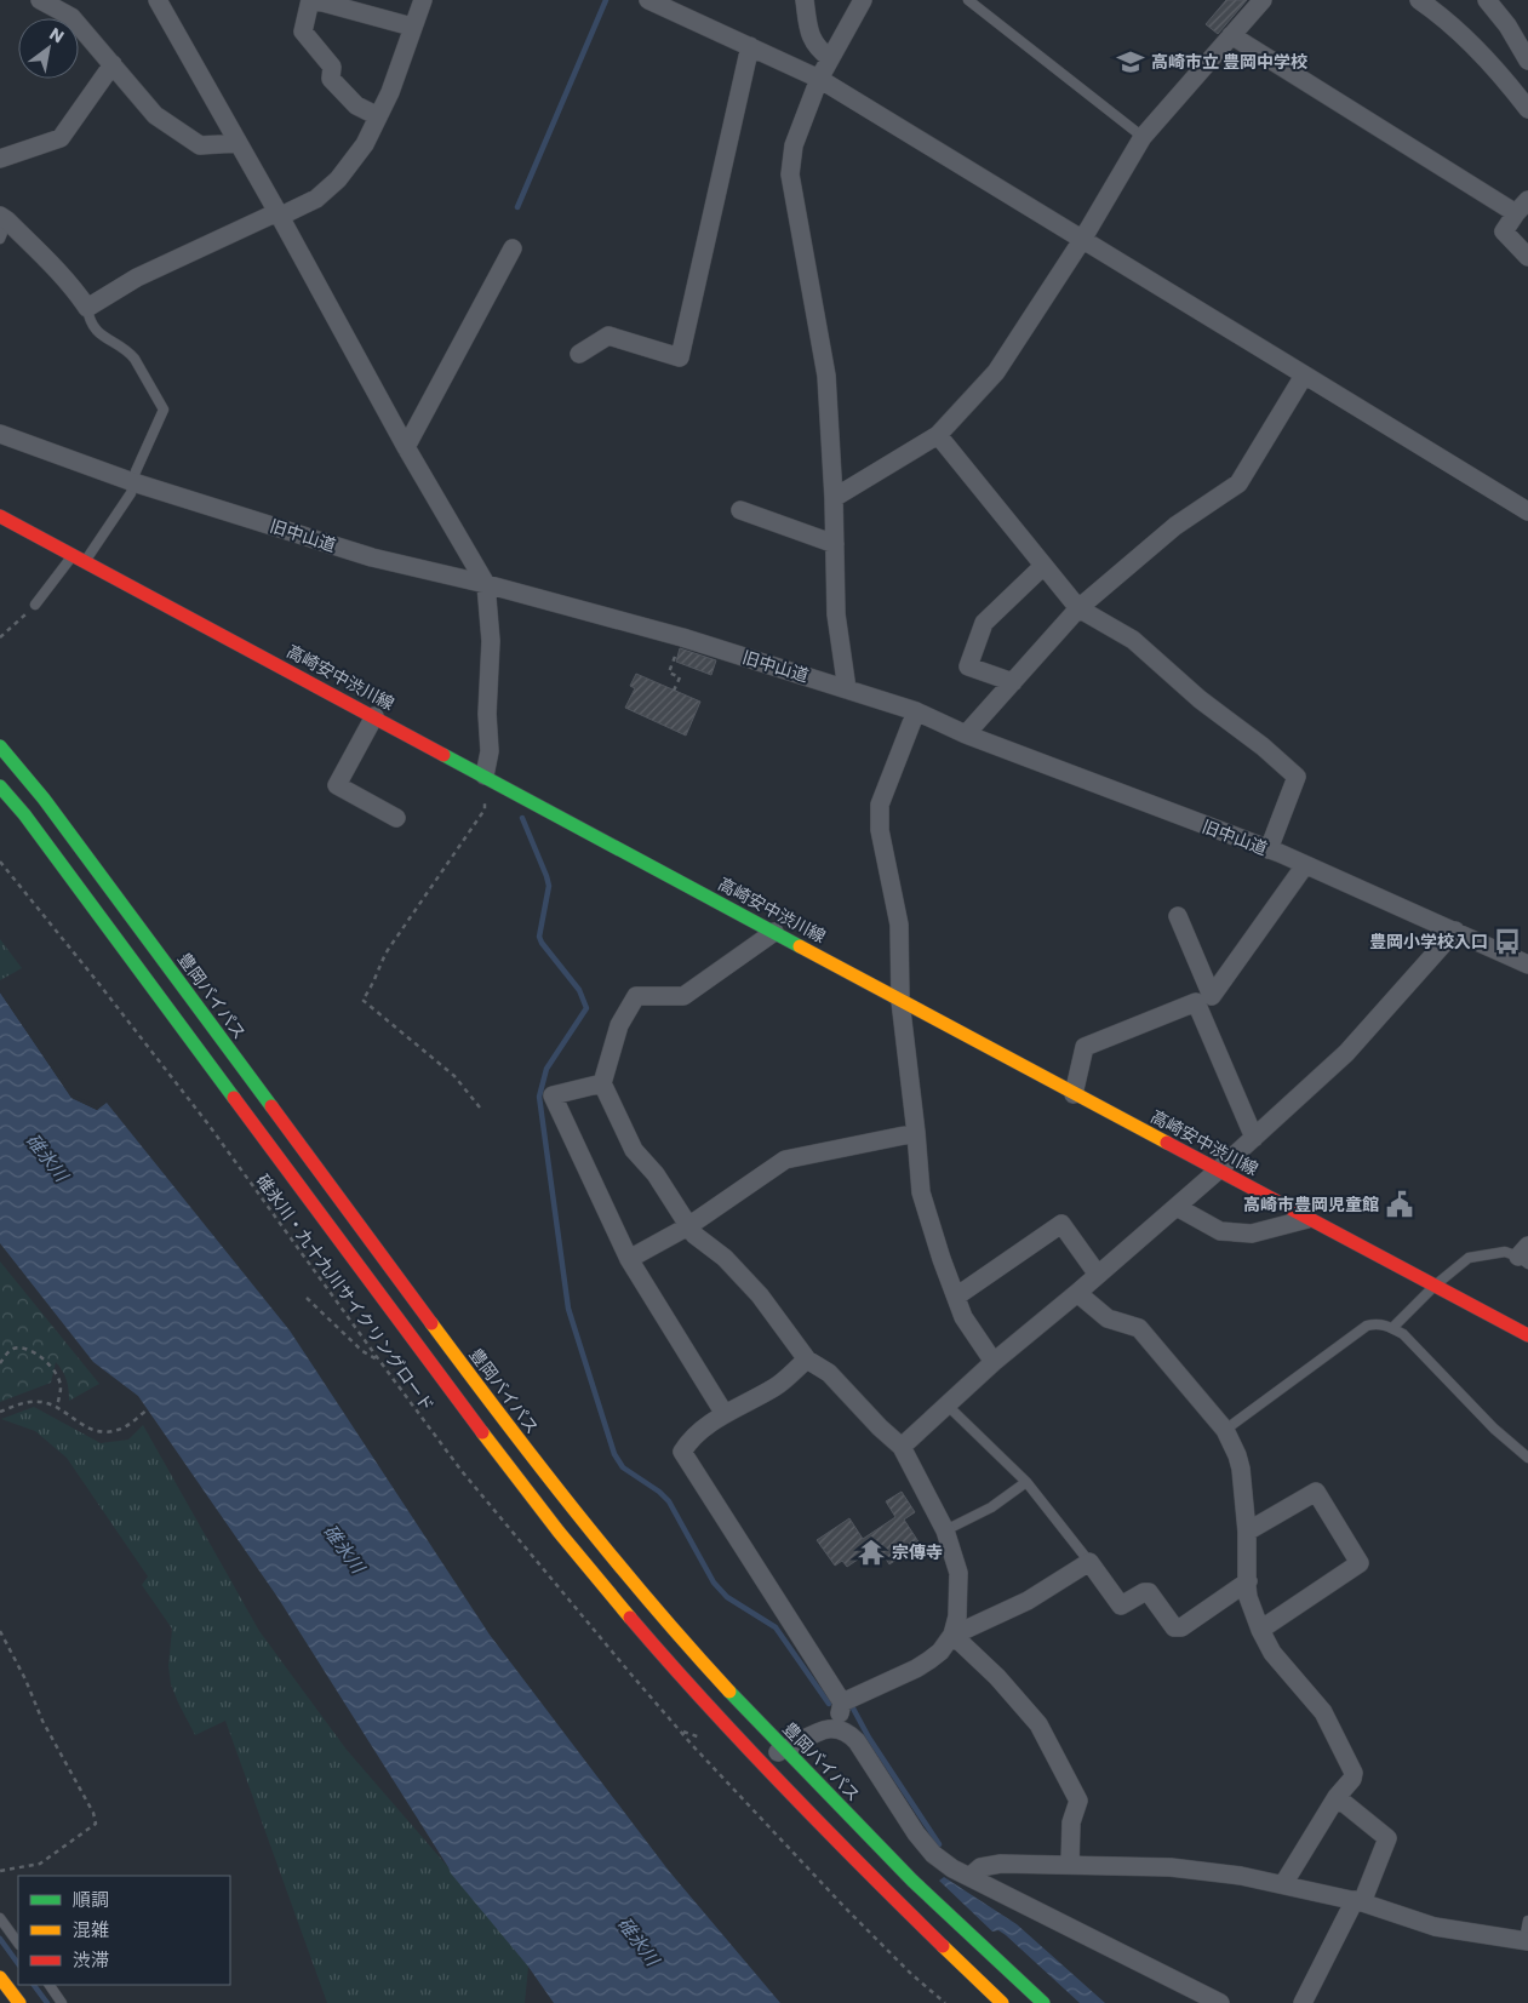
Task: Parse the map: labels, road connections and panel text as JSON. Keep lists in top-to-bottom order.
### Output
{
  "streets": {
    "main road": ["高崎安中渋川線", "豊岡バイパス"],
    "street": ["旧中山道"],
    "path": ["碓氷川・九十九川サイクリングロード"]
  },
  "water": ["碓氷川"],
  "places": {
    "school or university": ["高崎市立 豊岡中学校"],
    "bus stop": ["豊岡小学校入口"],
    "public building": ["高崎市豊岡児童館"],
    "temple": ["宗傳寺"]
  },
  "legend": ["順調", "混雑", "渋滞"],
  "north": "top right"
}
